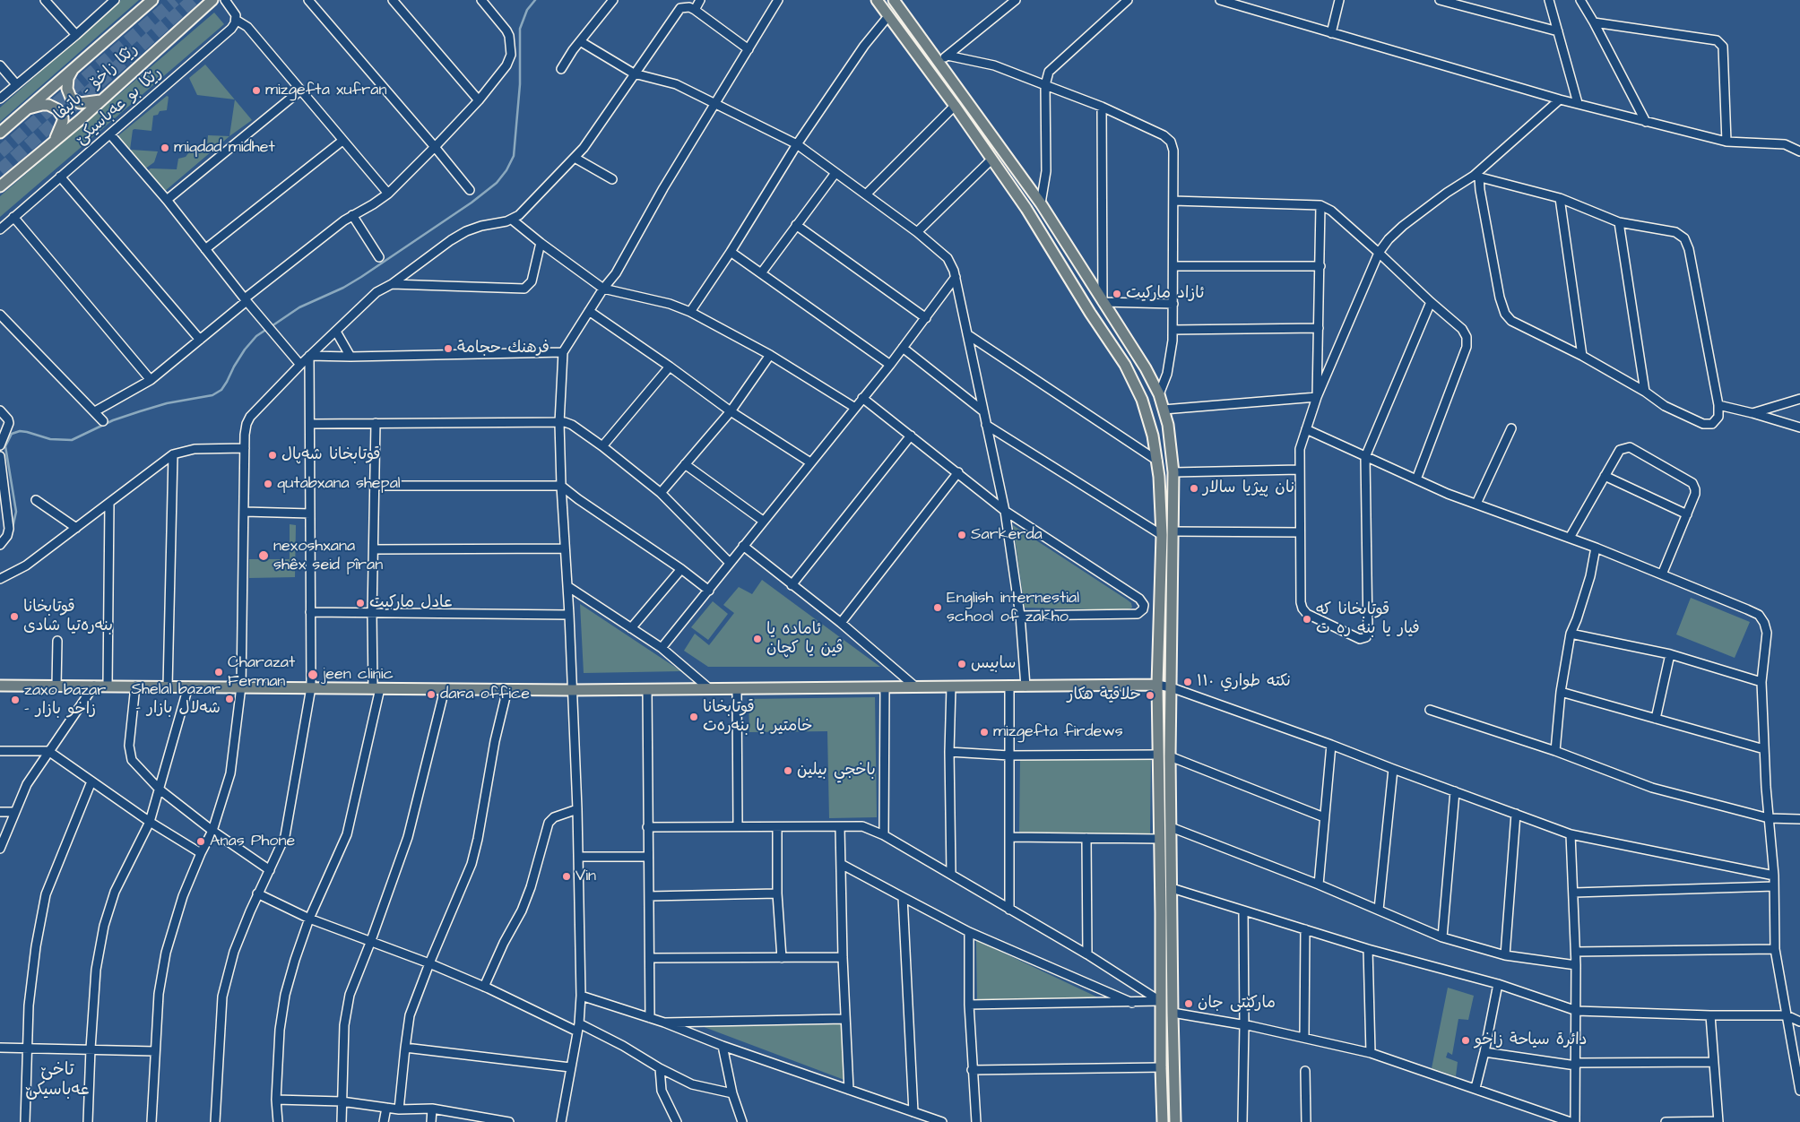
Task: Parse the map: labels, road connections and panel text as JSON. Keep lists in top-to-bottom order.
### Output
{
  "streets": {
    "main road": ["رێکا زاخۆ - باتیفا"],
    "street": ["رێكا بو عه‌باسيكێ"]
  },
  "districts": ["تاخێ عه‌باسيكێ"],
  "places": [
    "mizgefta xufran",
    "miqdad midhet",
    "ئازاد ماركيت",
    "فرهنك حجامة",
    "قوتابخانا شەپال",
    "qutabxana shepal",
    "نان پيژيا سالار",
    "Sarkerda",
    "nexoshxana shêx seid pîran",
    "عادل ماركيت",
    "English internestial school of zakho",
    "قوتابخانا بنەرەتیا شادی",
    "قوتابخانا كه فيار يا بنه ره ت",
    "ئاماده یا ڤین یا کچان",
    "سابيس",
    "Charazat Ferman",
    "jeen clinic",
    "نكته طواري ١١٠",
    "dara office",
    "حلاقية هكار",
    "Shelal bazar - شەلال بازار",
    "zaxo bazar - زاخو بازار",
    "قوتابخانا خامتیر یا بنەرەت",
    "mizgefta firdews",
    "باخجي بيلين",
    "Anas Phone",
    "Vin",
    "مارکێتی جان",
    "دائرة سياحة زاخو"
  ]
}
